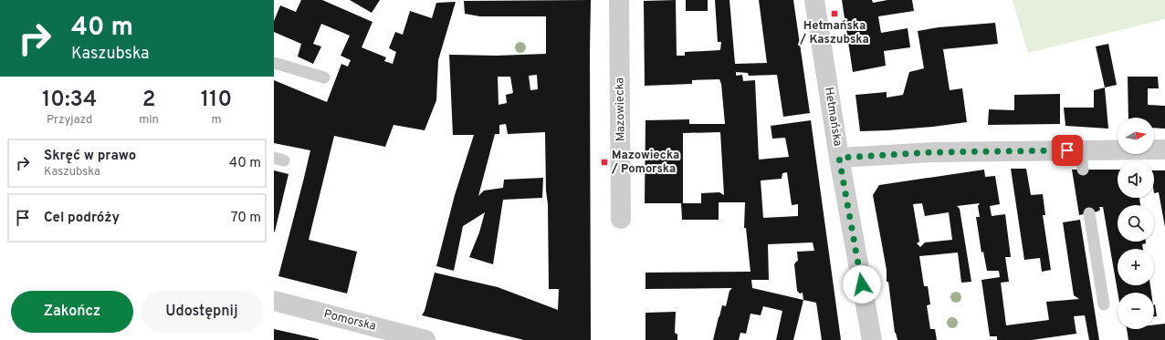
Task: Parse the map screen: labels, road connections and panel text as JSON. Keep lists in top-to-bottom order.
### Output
{
  "streets": {
    "street": ["Mazowiecka", "Hetmańska", "Pomorska"]
  },
  "places": {
    "transit": ["Hetmańska / Kaszubska", "Mazowiecka / Pomorska"]
  },
  "north": "right",
  "page": {
    "turn": ["40 m", "Kaszubska"],
    "eta": [
      "10:34",
      "Przyjazd",
      "2",
      "min",
      "110",
      "m"
    ],
    "map_buttons": ["+", "−"],
    "list": [
      {
        "name": "Skręć w prawo",
        "note": "Kaszubska",
        "value": "40 m"
      },
      {
        "name": "Cel podróży",
        "value": "70 m"
      }
    ],
    "buttons": ["Zakończ", "Udostępnij"]
  }
}
